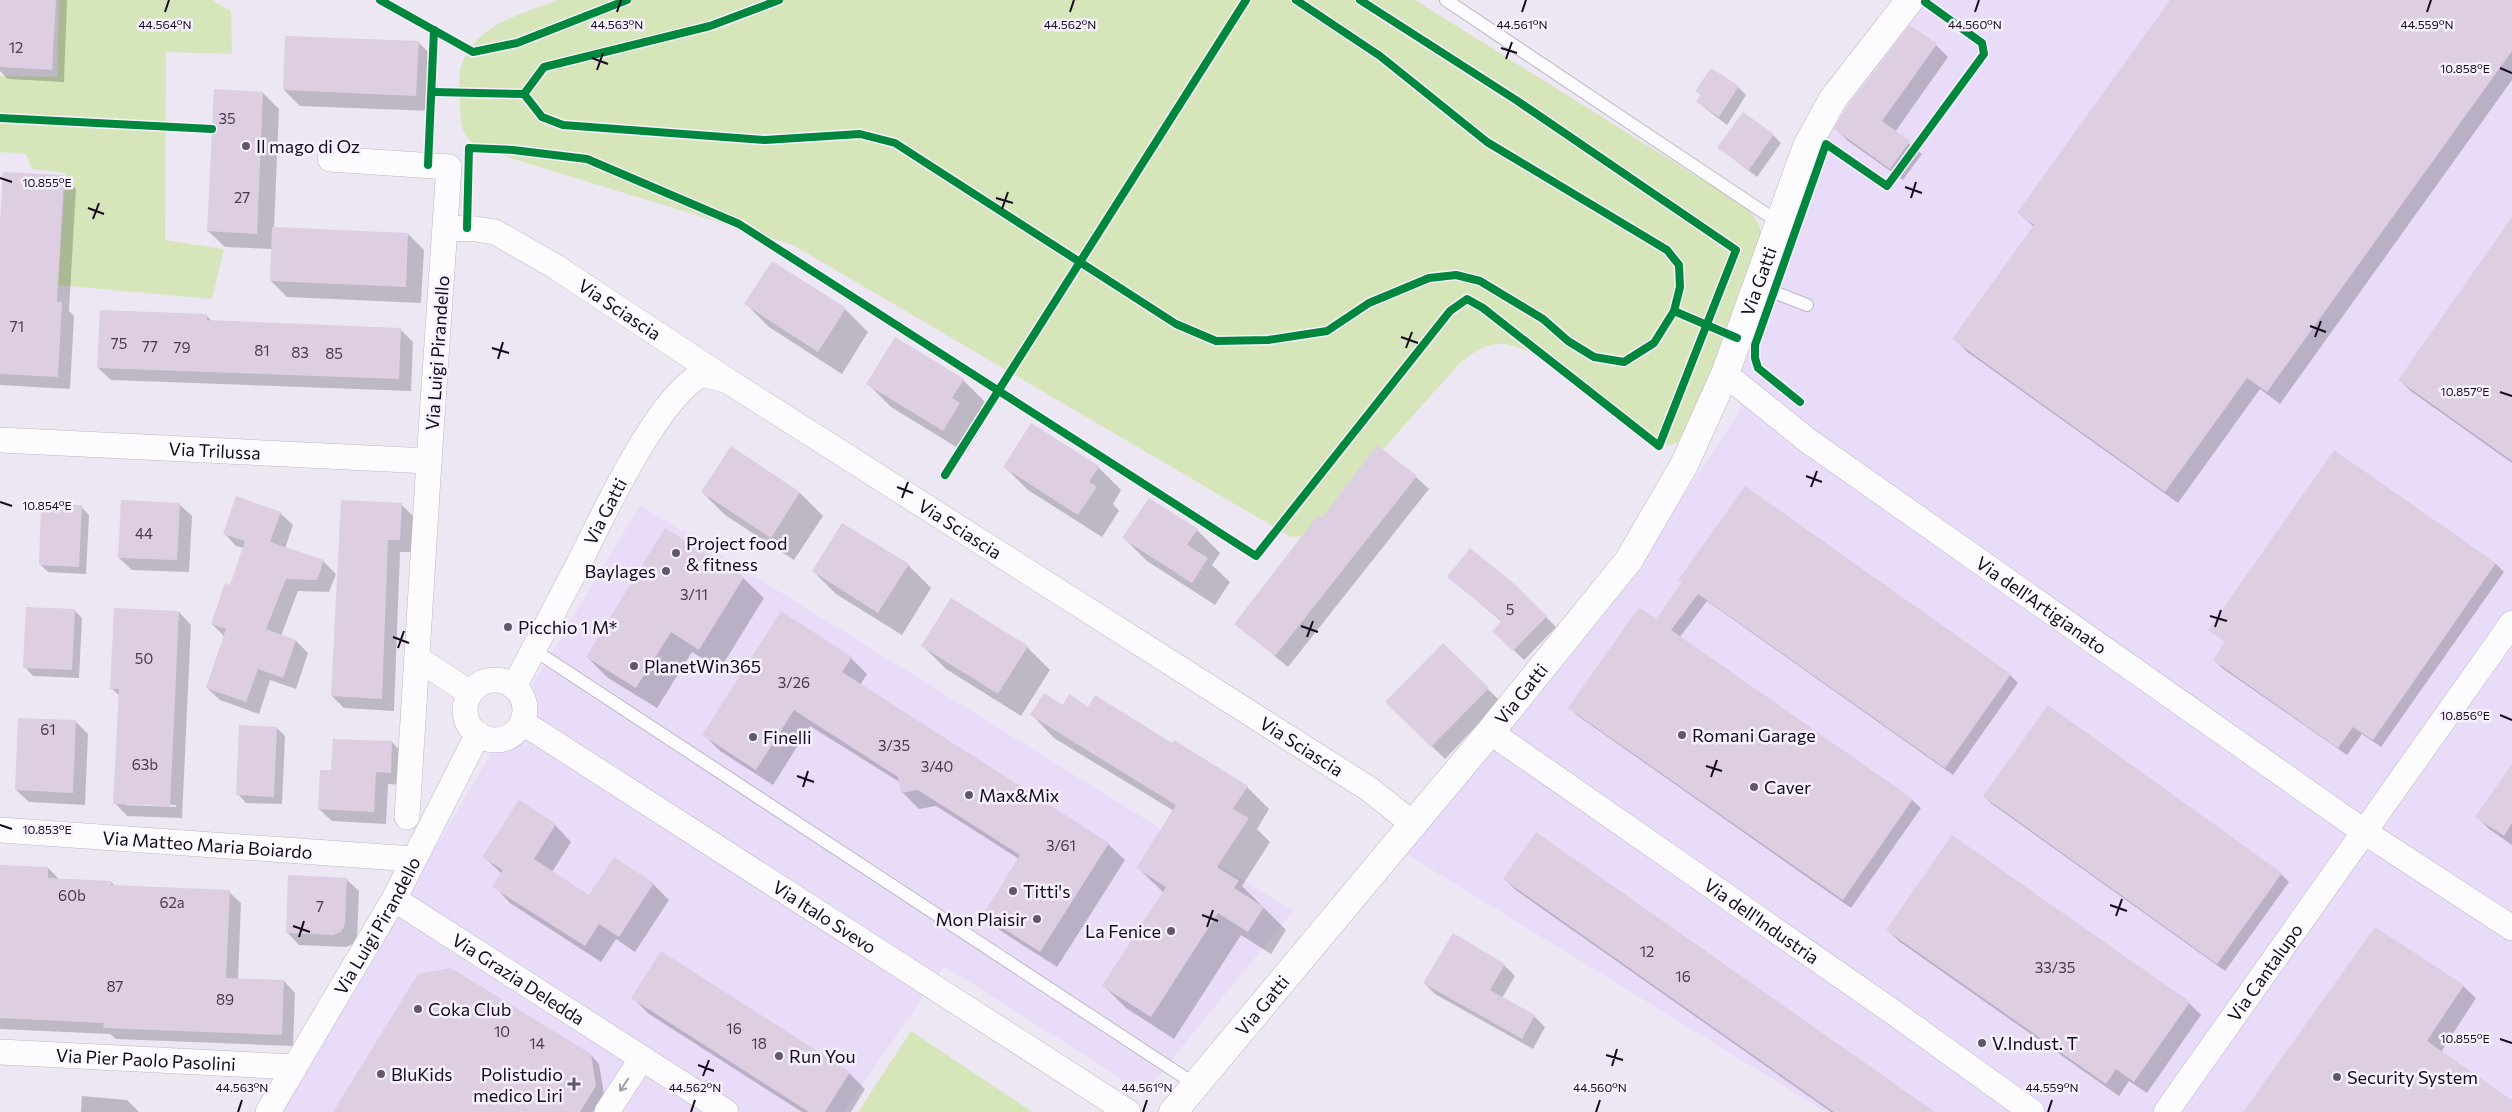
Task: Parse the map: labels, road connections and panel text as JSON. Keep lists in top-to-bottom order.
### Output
{
  "streets": {
    "street": [
      "Via Gatti",
      "Via Sciascia",
      "Via Luigi Pirandello",
      "Via Trilussa",
      "Via dell'Artigianato",
      "Via Matteo Maria Boiardo",
      "Via Italo Svevo",
      "Via dell'Industria",
      "Via Cantalupo",
      "Via Grazia Deledda",
      "Via Pier Paolo Pasolini"
    ]
  },
  "crossings": [
    ["Via Gatti", "Via Sciascia"],
    ["Via Gatti", "Via Luigi Pirandello"],
    ["Via Gatti", "Via dell'Artigianato"],
    ["Via Gatti", "Via Italo Svevo"],
    ["Via Gatti", "Via dell'Industria"],
    ["Via Sciascia", "Via Luigi Pirandello"],
    ["Via Luigi Pirandello", "Via Trilussa"],
    ["Via Luigi Pirandello", "Via Matteo Maria Boiardo"],
    ["Via Luigi Pirandello", "Via Italo Svevo"],
    ["Via Luigi Pirandello", "Via Grazia Deledda"],
    ["Via Luigi Pirandello", "Via Pier Paolo Pasolini"],
    ["Via dell'Artigianato", "Via Cantalupo"]
  ],
  "places": {
    "other": [
      "Il mago di Oz",
      "Project food & fitness",
      "Baylages",
      "Picchio 1 M*",
      "PlanetWin365",
      "Romani Garage",
      "Finelli",
      "Caver",
      "Max&Mix",
      "Titti's",
      "Mon Plaisir",
      "La Fenice",
      "Coka Club",
      "V.Indust. T",
      "Run You",
      "BluKids",
      "Security System"
    ],
    "health": ["Polistudio medico Liri"]
  },
  "house_numbers": [
    "12",
    "35",
    "27",
    "71",
    "75",
    "77",
    "79",
    "81",
    "83",
    "85",
    "44",
    "3/11",
    "5",
    "50",
    "3/26",
    "61",
    "3/35",
    "63b",
    "3/40",
    "3/61",
    "60b",
    "62a",
    "7",
    "12",
    "33/35",
    "16",
    "87",
    "89",
    "16",
    "10",
    "14",
    "18"
  ],
  "coordinates": [
    "44.564°N",
    "44.563°N",
    "44.562°N",
    "44.561°N",
    "44.560°N",
    "44.559°N",
    "10.858°E",
    "10.855°E",
    "10.857°E",
    "10.854°E",
    "10.856°E",
    "10.853°E"
  ]
}
